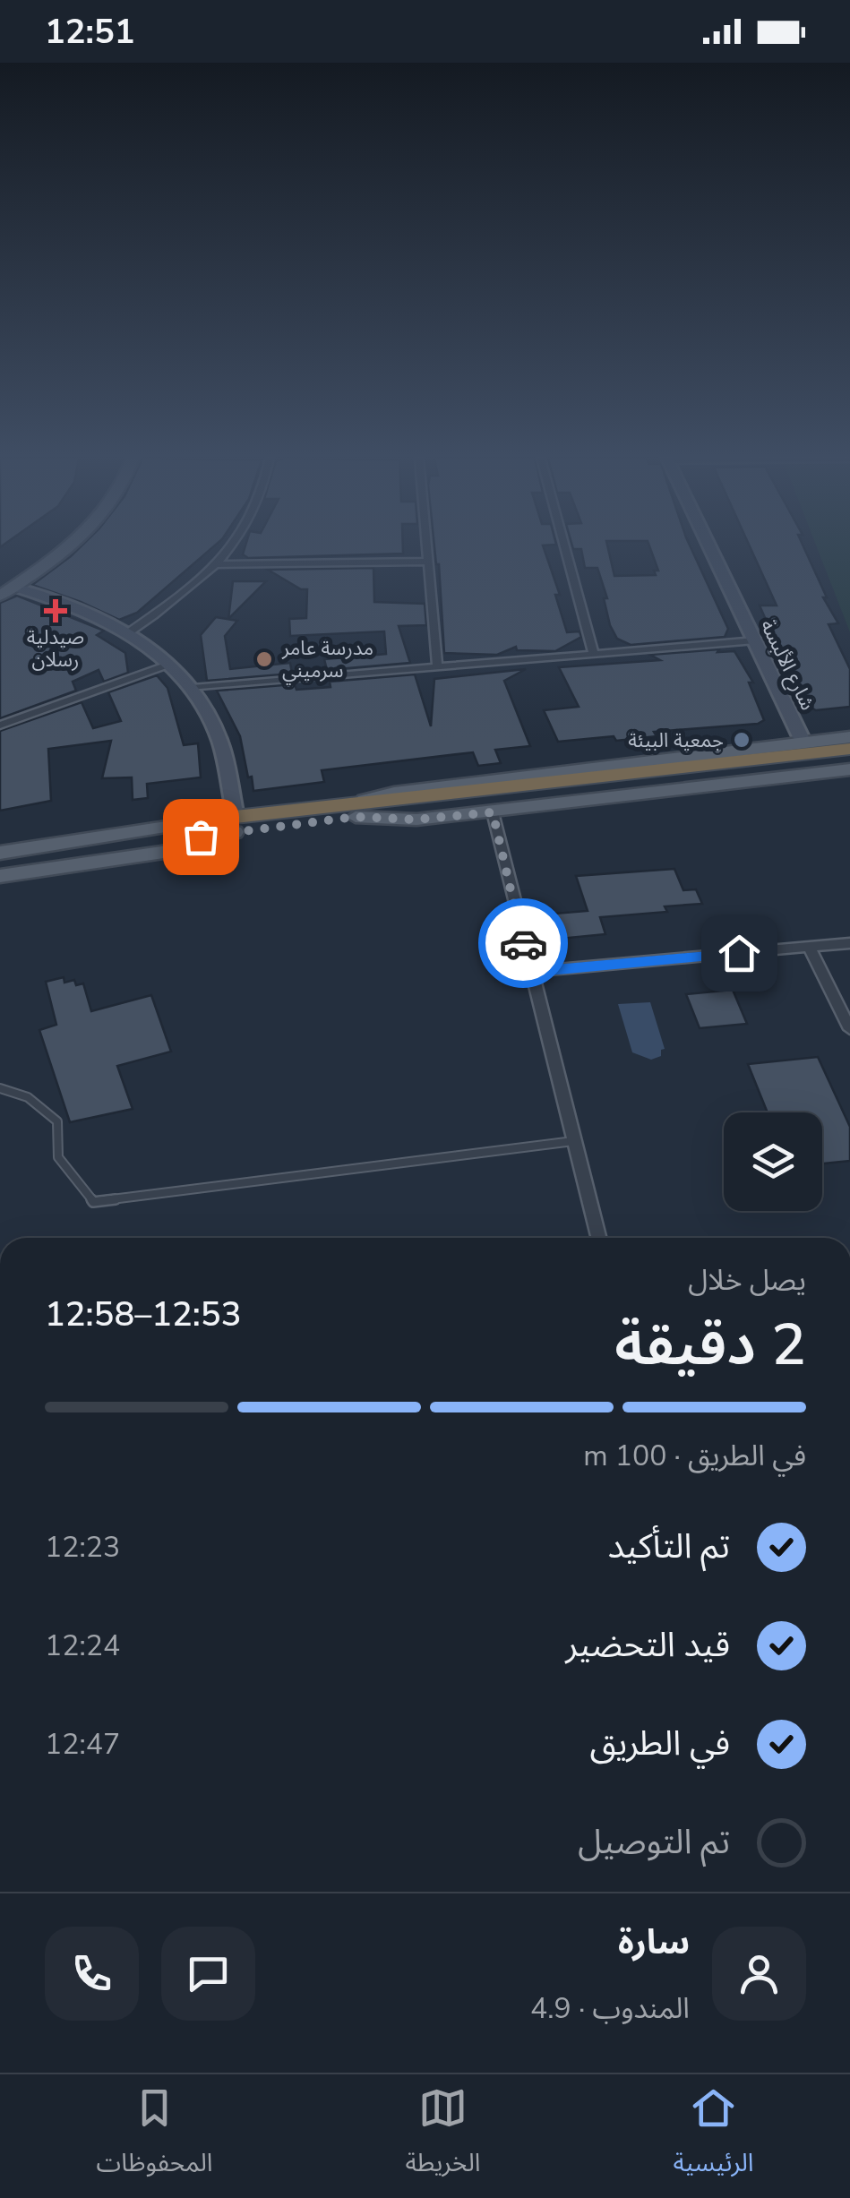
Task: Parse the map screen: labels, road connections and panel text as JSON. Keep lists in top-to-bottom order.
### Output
{
  "streets": {
    "main road": ["شارع الألبسة"]
  },
  "places": {
    "health": ["صيدلية رسلان"],
    "other": ["مدرسة عامر سرميني", "جمعية البيئة"]
  },
  "page": {
    "status": "12:51",
    "heading": ["2 دقيقة", "يصل خلال", "12:53–12:58"],
    "panel": ["سارة", "المندوب · 4.9"],
    "bar": "في الطريق · 100 m",
    "list": [
      ["تم التأكيد", "12:23"],
      ["قيد التحضير", "12:24"],
      ["في الطريق", "12:47"],
      "تم التوصيل"
    ],
    "tabs": ["الرئيسية", "الخريطة", "المحفوظات"]
  }
}
